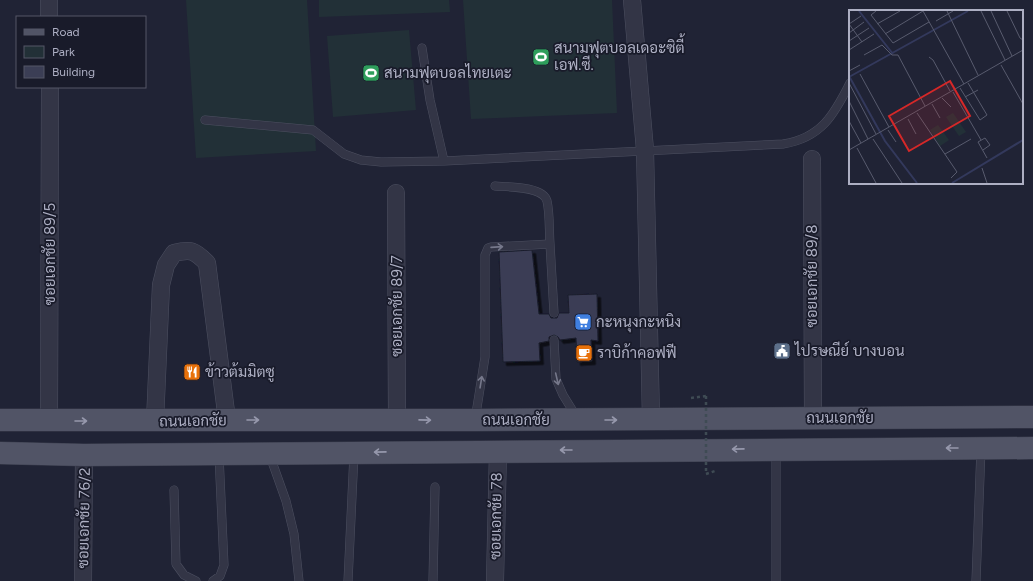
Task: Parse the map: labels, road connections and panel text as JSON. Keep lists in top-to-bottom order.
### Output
{
  "streets": {
    "main road": ["ถนนเอกชัย"],
    "street": [
      "ซอยเอกชัย 89/5",
      "ซอยเอกชัย 89/8",
      "ซอยเอกชัย 89/7",
      "ซอยเอกชัย 78",
      "ซอยเอกชัย 76/2"
    ]
  },
  "crossings": [
    ["ซอยเอกชัย 89/5", "ถนนเอกชัย"],
    ["ซอยเอกชัย 89/8", "ถนนเอกชัย"],
    ["ซอยเอกชัย 89/7", "ถนนเอกชัย"],
    ["ถนนเอกชัย", "ซอยเอกชัย 78"],
    ["ถนนเอกชัย", "ซอยเอกชัย 76/2"]
  ],
  "places": {
    "sports": ["สนามฟุตบอลเดอะซิตี้ เอฟ.ซี.", "สนามฟุตบอลไทยเตะ"],
    "supermarket": ["กะหนุงกะหนิง"],
    "public building": ["ไปรษณีย์ บางบอน"],
    "cafe": ["ราบิก้าคอฟฟี"],
    "restaurant": ["ข้าวต้มมิตซู"]
  },
  "legend": ["Road", "Park", "Building"]
}
